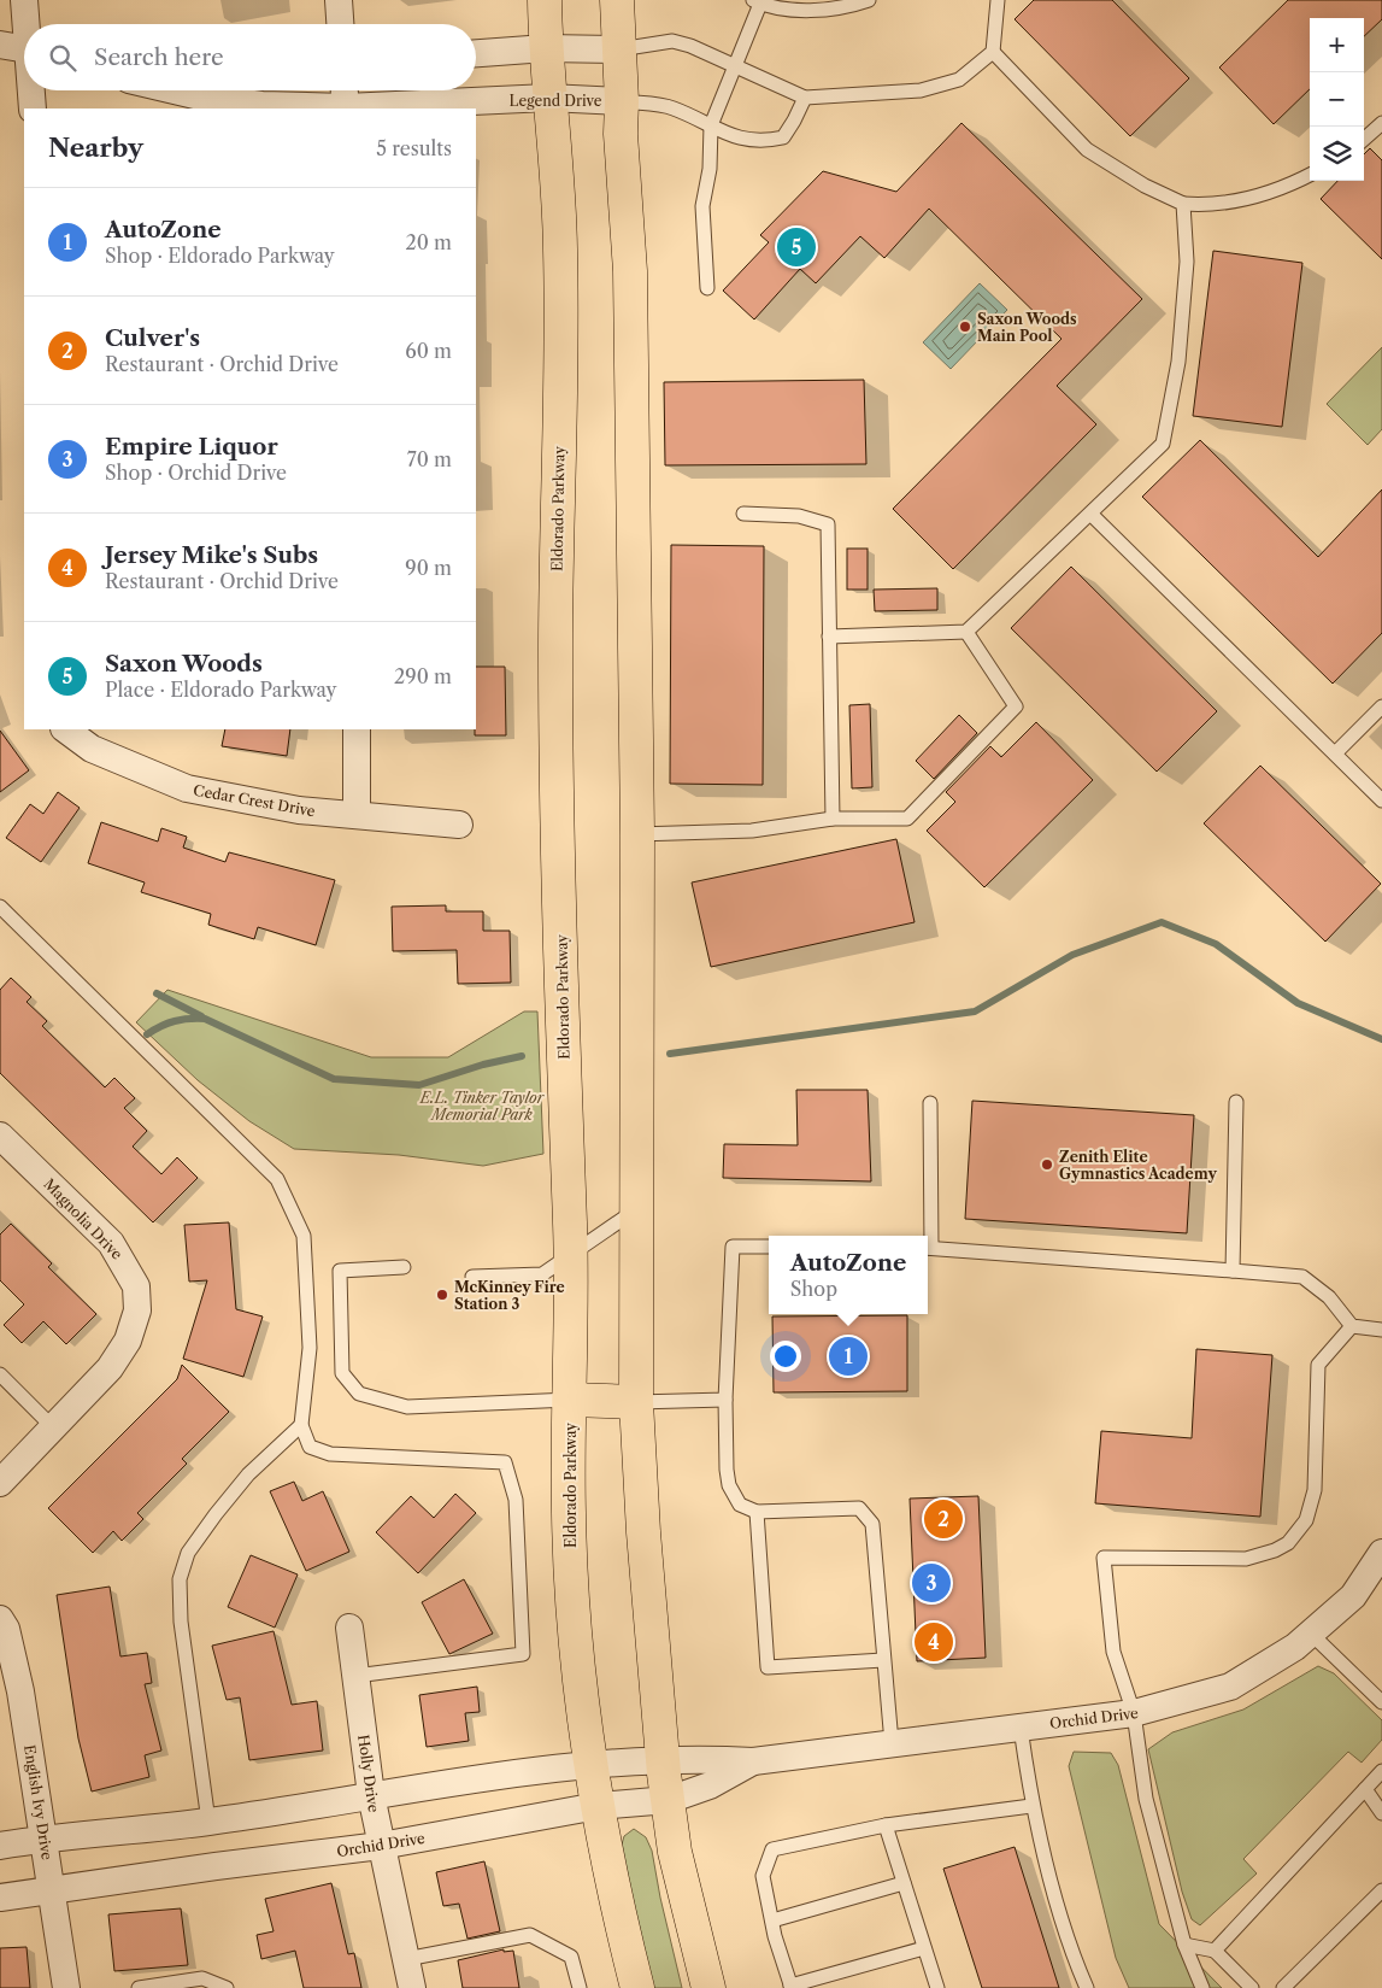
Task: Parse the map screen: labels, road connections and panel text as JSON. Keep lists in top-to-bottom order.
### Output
{
  "streets": {
    "main road": ["Eldorado Parkway"],
    "street": [
      "Legend Drive",
      "Cedar Crest Drive",
      "Magnolia Drive",
      "Orchid Drive",
      "Holly Drive",
      "English Ivy Drive"
    ]
  },
  "crossings": [
    ["Legend Drive", "Eldorado Parkway"],
    ["Eldorado Parkway", "Orchid Drive"],
    ["Orchid Drive", "Holly Drive"],
    ["Orchid Drive", "English Ivy Drive"]
  ],
  "parks": ["E.L. Tinker Taylor Memorial Park"],
  "places": ["Saxon Woods Main Pool", "Zenith Elite Gymnastics Academy", "McKinney Fire Station 3"],
  "page": {
    "map_buttons": ["+", "−"],
    "search": "Search here",
    "heading": ["Nearby", "5 results"],
    "list": [
      {
        "mark": "1",
        "name": "AutoZone",
        "note": "Shop · Eldorado Parkway",
        "value": "20 m"
      },
      {
        "mark": "2",
        "name": "Culver's",
        "note": "Restaurant · Orchid Drive",
        "value": "60 m"
      },
      {
        "mark": "3",
        "name": "Empire Liquor",
        "note": "Shop · Orchid Drive",
        "value": "70 m"
      },
      {
        "mark": "4",
        "name": "Jersey Mike's Subs",
        "note": "Restaurant · Orchid Drive",
        "value": "90 m"
      },
      {
        "mark": "5",
        "name": "Saxon Woods",
        "note": "Place · Eldorado Parkway",
        "value": "290 m"
      }
    ],
    "pins": [
      "5",
      "1",
      "2",
      "3",
      "4"
    ],
    "popup": ["AutoZone", "Shop"]
  }
}
